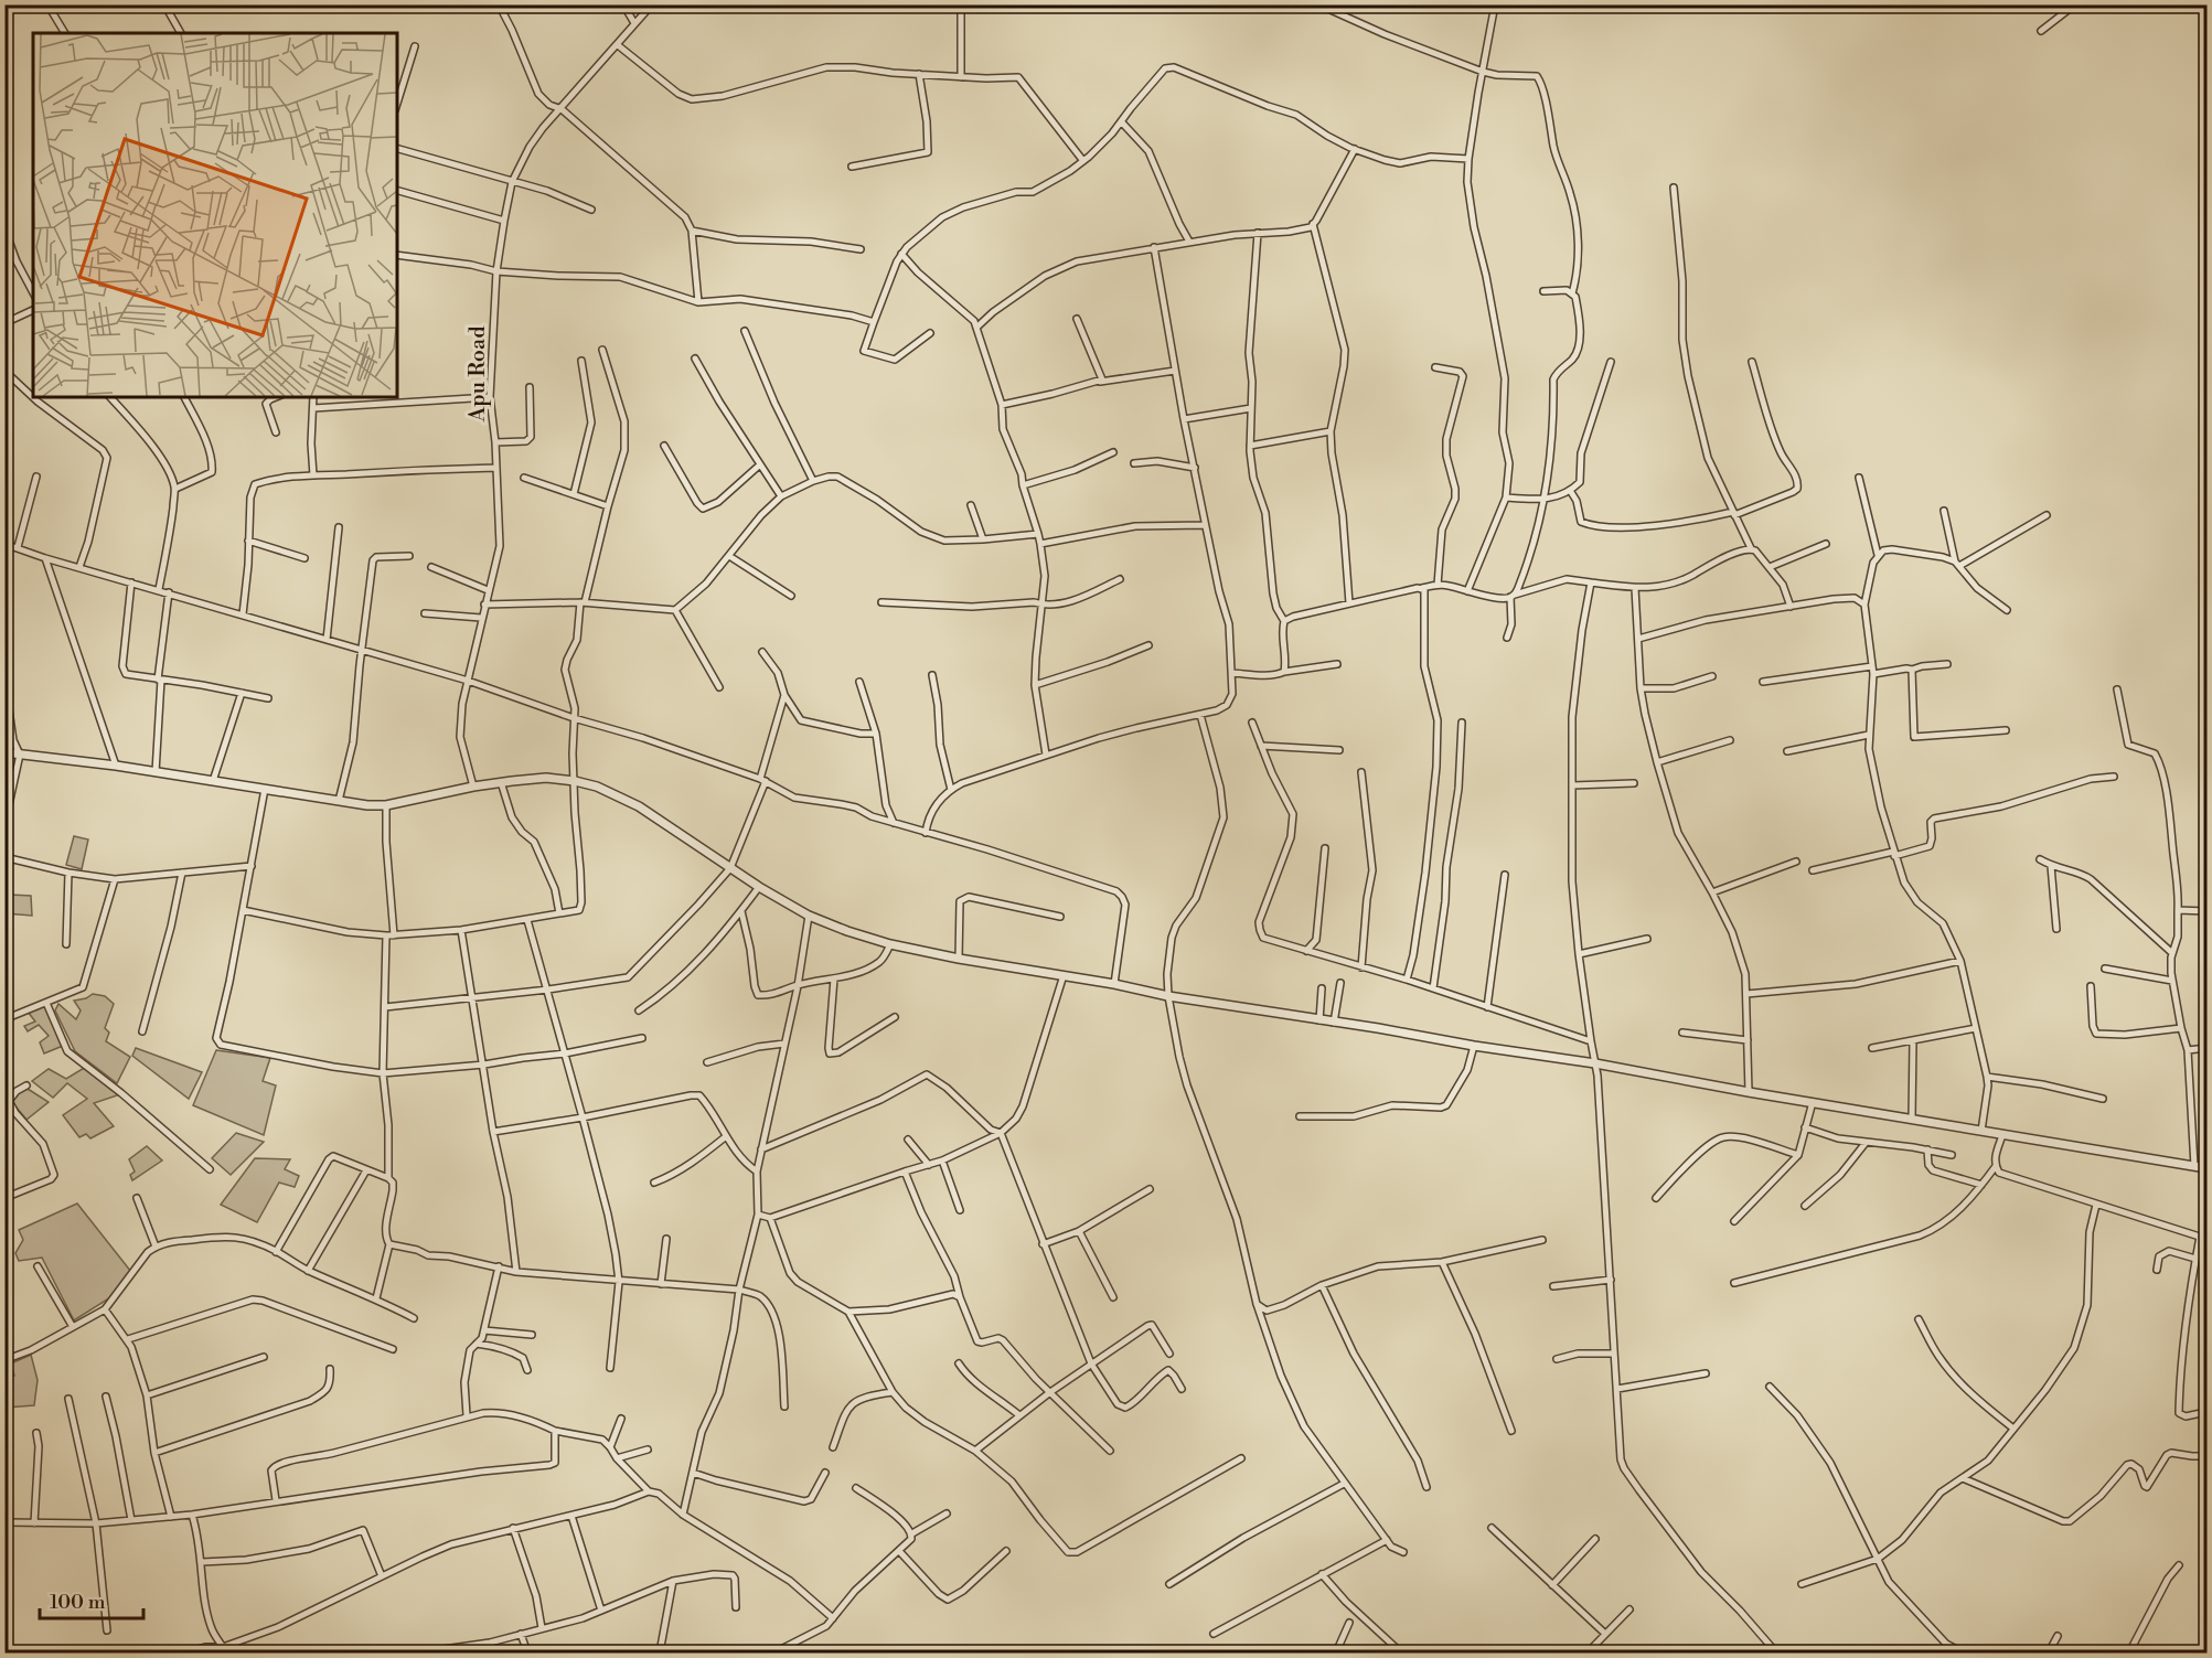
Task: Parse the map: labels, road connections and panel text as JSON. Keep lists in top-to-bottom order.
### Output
{
  "streets": {
    "street": ["Apu Road"]
  },
  "scale_bar": "100 m"
}
